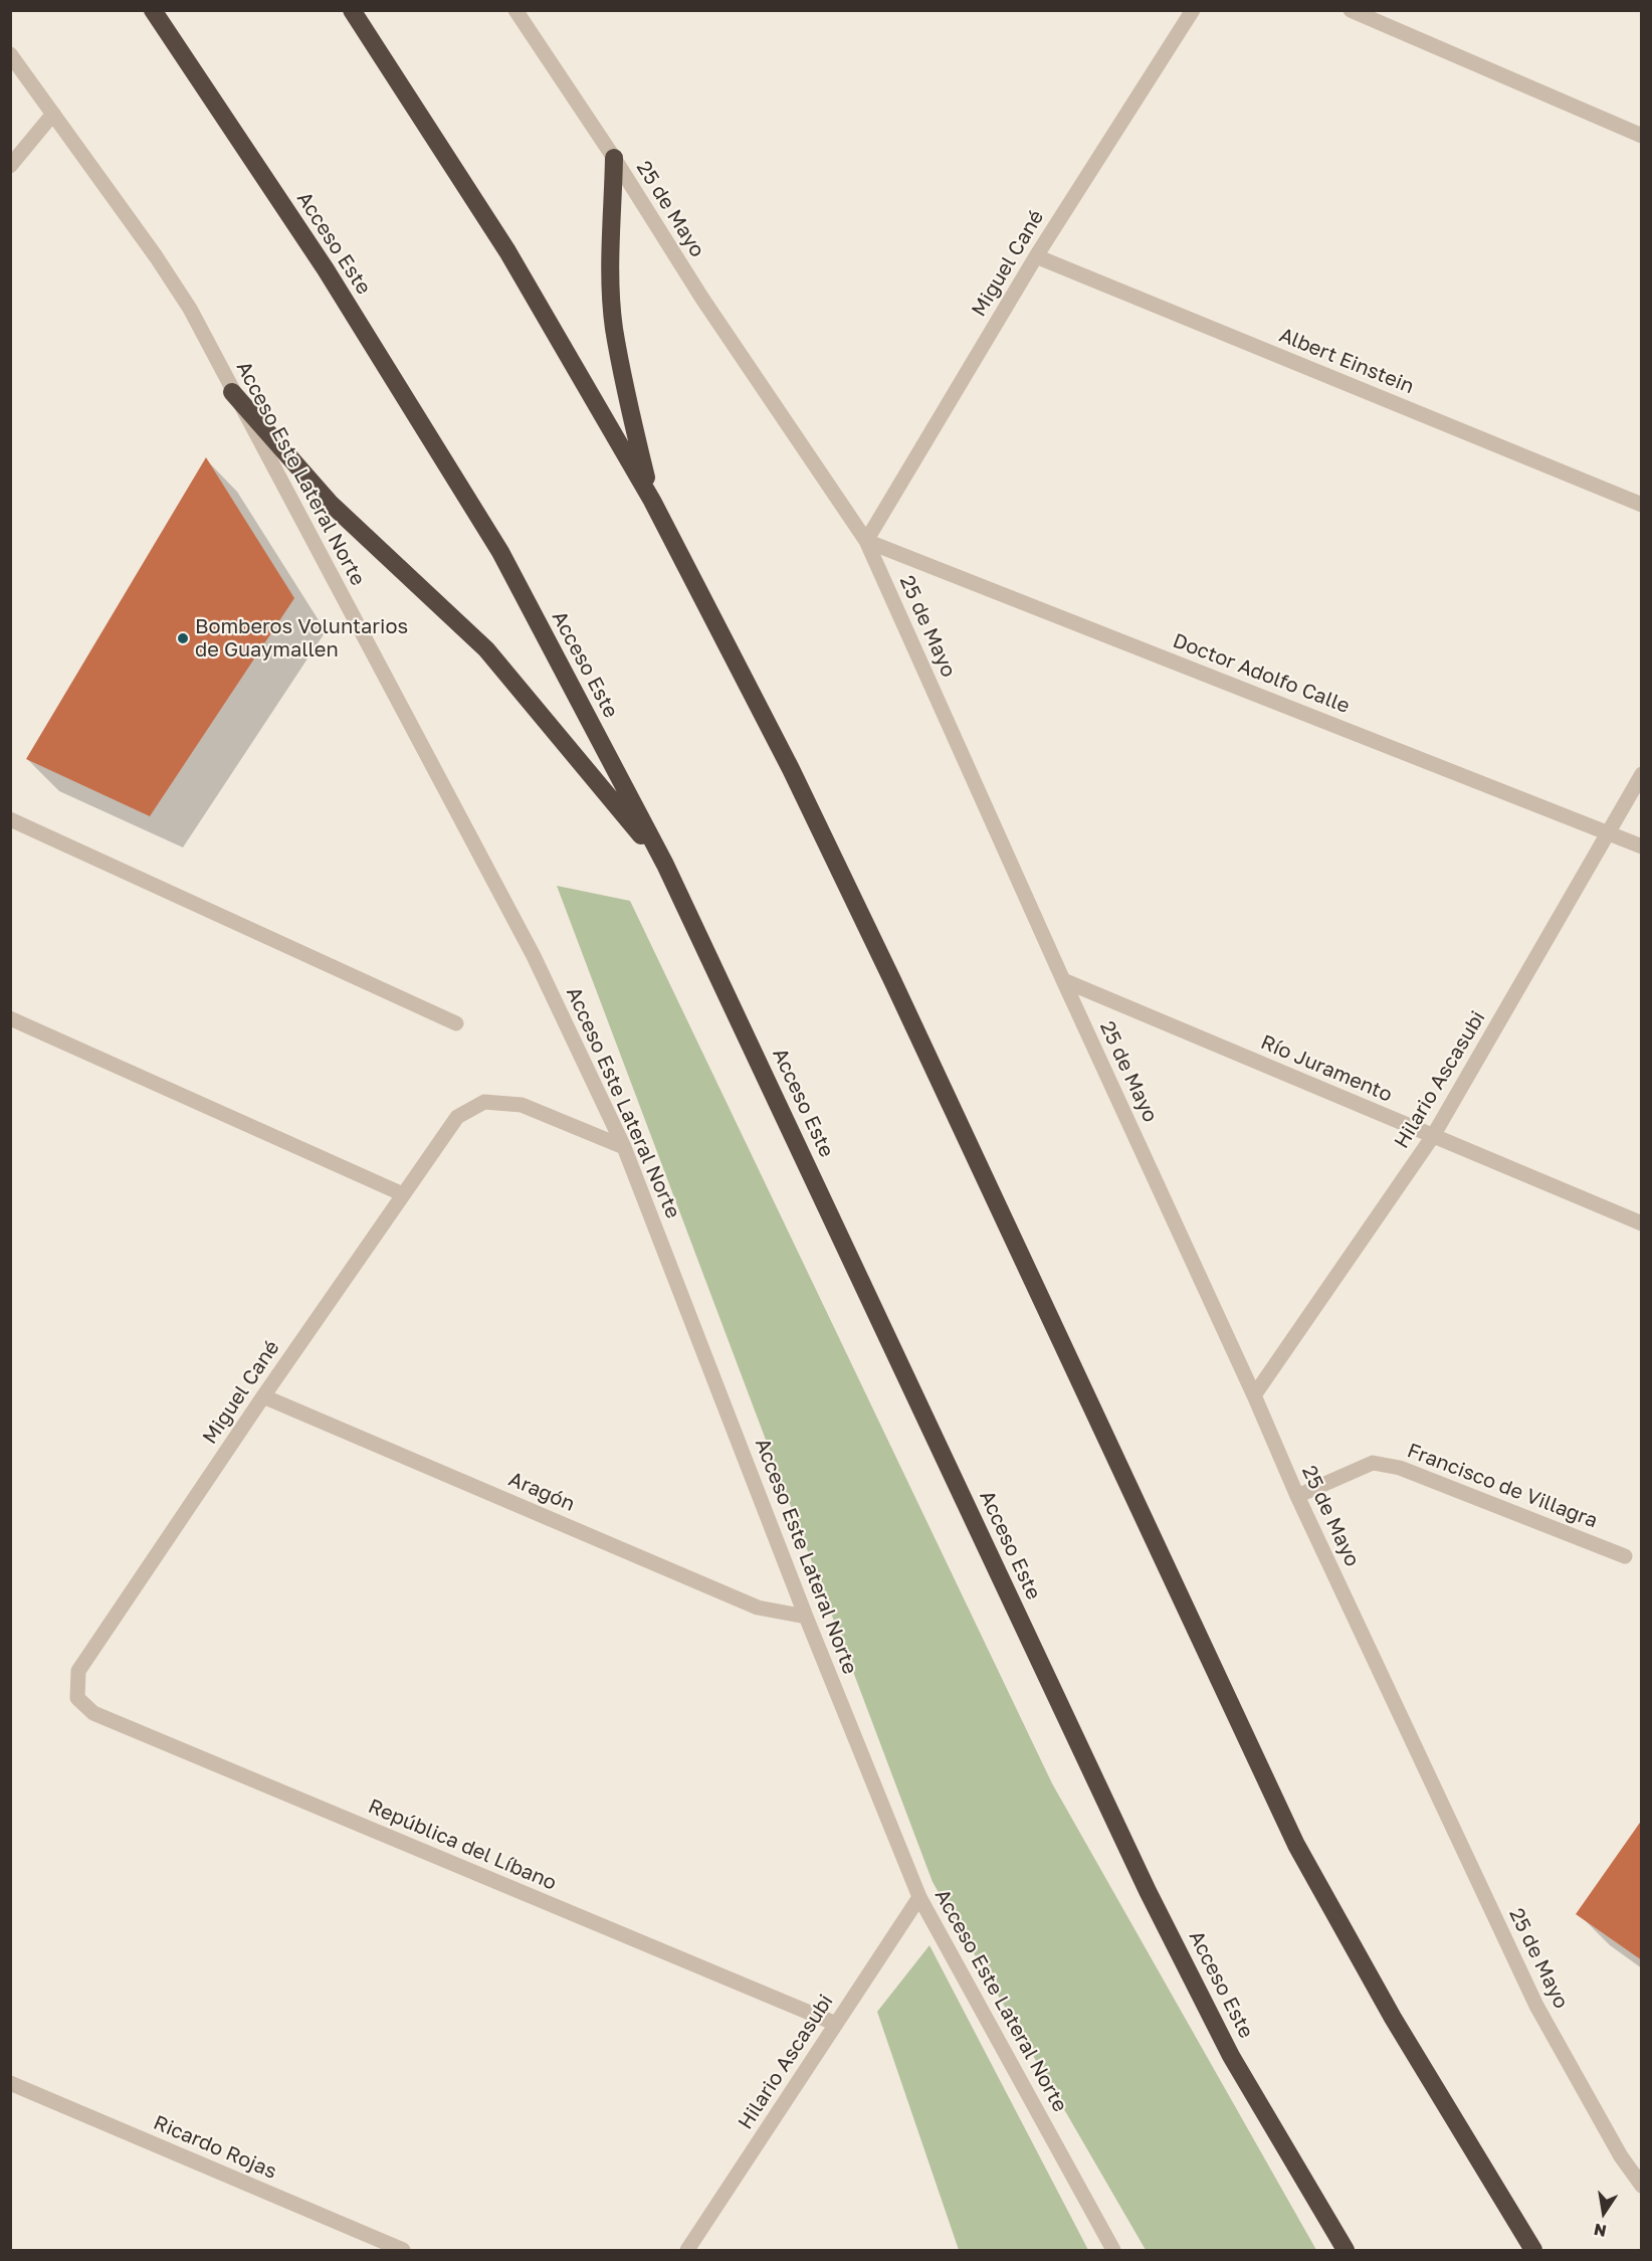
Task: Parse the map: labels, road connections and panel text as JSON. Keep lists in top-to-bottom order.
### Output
{
  "streets": {
    "highway": ["Acceso Este"],
    "street": [
      "25 de Mayo",
      "Miguel Cané",
      "Albert Einstein",
      "Acceso Este Lateral Norte",
      "Doctor Adolfo Calle",
      "Río Juramento",
      "Hilario Ascasubi",
      "Francisco de Villagra",
      "Aragón",
      "República del Líbano",
      "Ricardo Rojas"
    ]
  },
  "crossings": [
    ["25 de Mayo", "Miguel Cané"],
    ["25 de Mayo", "Doctor Adolfo Calle"],
    ["25 de Mayo", "Río Juramento"],
    ["25 de Mayo", "Hilario Ascasubi"],
    ["25 de Mayo", "Francisco de Villagra"],
    ["Miguel Cané", "Albert Einstein"],
    ["Miguel Cané", "Acceso Este Lateral Norte"],
    ["Miguel Cané", "Doctor Adolfo Calle"],
    ["Miguel Cané", "Aragón"],
    ["Miguel Cané", "República del Líbano"],
    ["Acceso Este Lateral Norte", "Hilario Ascasubi"],
    ["Acceso Este Lateral Norte", "Aragón"],
    ["Doctor Adolfo Calle", "Hilario Ascasubi"],
    ["Río Juramento", "Hilario Ascasubi"],
    ["Hilario Ascasubi", "República del Líbano"]
  ],
  "places": ["Bomberos Voluntarios de Guaymallen"],
  "north": "bottom"
}
